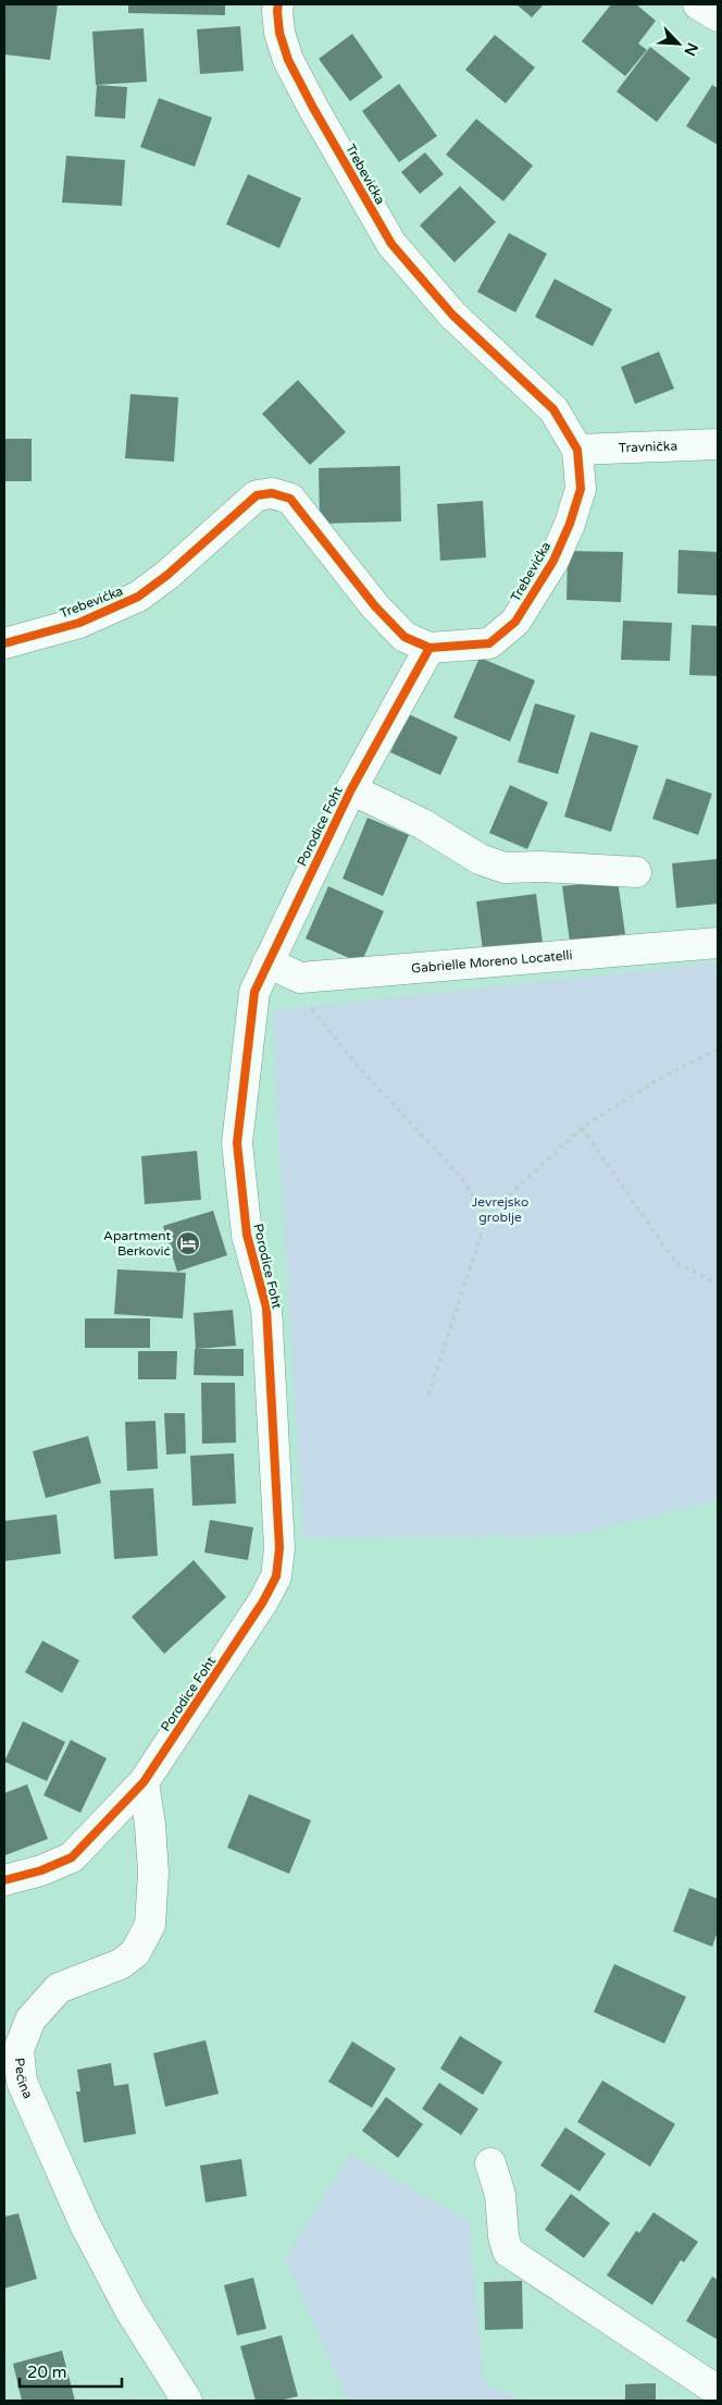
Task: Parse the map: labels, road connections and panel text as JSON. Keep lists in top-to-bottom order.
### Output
{
  "streets": {
    "street": [
      "Trebevićka",
      "Travnička",
      "Porodice Foht",
      "Gabrielle Moreno Locatelli",
      "Pećina"
    ]
  },
  "crossings": [
    ["Trebevićka", "Travnička"],
    ["Trebevićka", "Porodice Foht"],
    ["Porodice Foht", "Gabrielle Moreno Locatelli"],
    ["Porodice Foht", "Pećina"]
  ],
  "parks": ["Jevrejsko groblje"],
  "places": {
    "hotel": ["Apartment Berković"]
  },
  "scale_bar": "20 m",
  "north": "bottom right"
}
